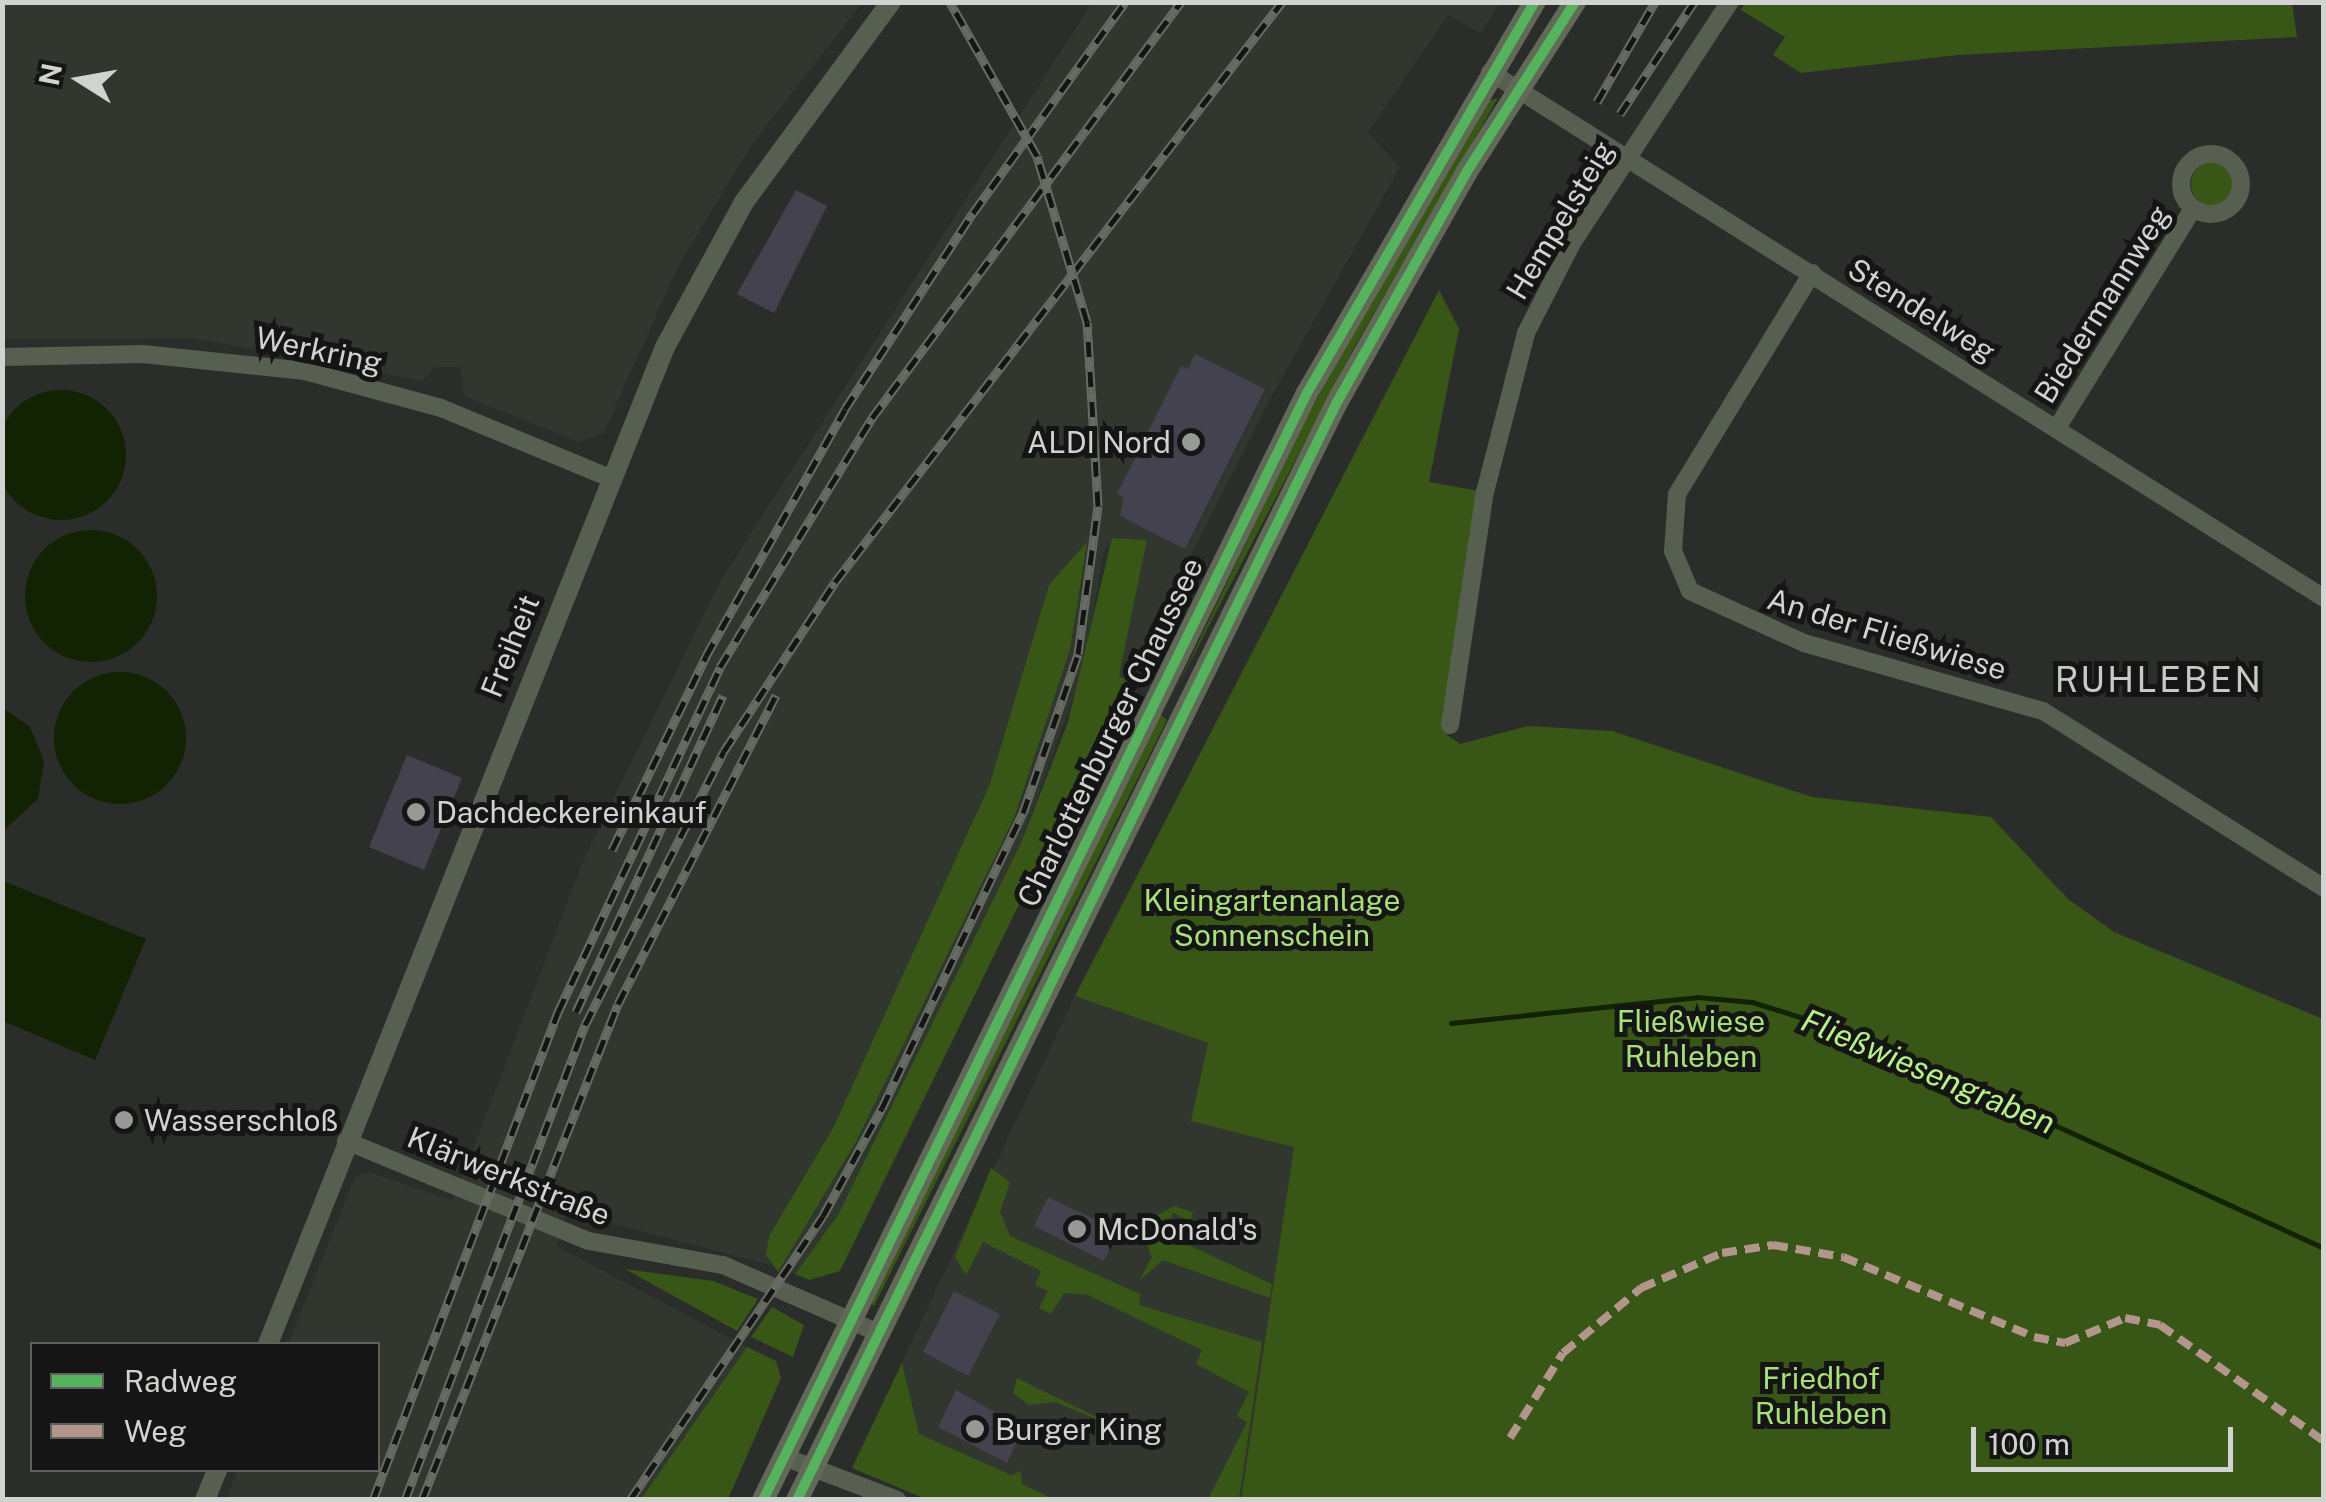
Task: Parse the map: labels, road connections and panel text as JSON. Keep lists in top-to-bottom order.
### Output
{
  "streets": {
    "main road": ["Charlottenburger Chaussee"],
    "street": [
      "Hempelsteig",
      "Biedermannweg",
      "Stendelweg",
      "Werkring",
      "An der Fließwiese",
      "Freiheit",
      "Klärwerkstraße"
    ]
  },
  "crossings": [
    ["Hempelsteig", "Stendelweg"],
    ["Biedermannweg", "Stendelweg"],
    ["Stendelweg", "An der Fließwiese"],
    ["Stendelweg", "Charlottenburger Chaussee"],
    ["Werkring", "Freiheit"],
    ["Freiheit", "Klärwerkstraße"],
    ["Charlottenburger Chaussee", "Klärwerkstraße"]
  ],
  "districts": ["RUHLEBEN"],
  "water": ["Fließwiesengraben"],
  "parks": ["Kleingartenanlage Sonnenschein", "Fließwiese Ruhleben", "Friedhof Ruhleben"],
  "places": [
    "ALDI Nord",
    "Dachdeckereinkauf",
    "Wasserschloß",
    "McDonald's",
    "Burger King"
  ],
  "legend": ["Radweg", "Weg"],
  "scale_bar": "100 m",
  "north": "left"
}
